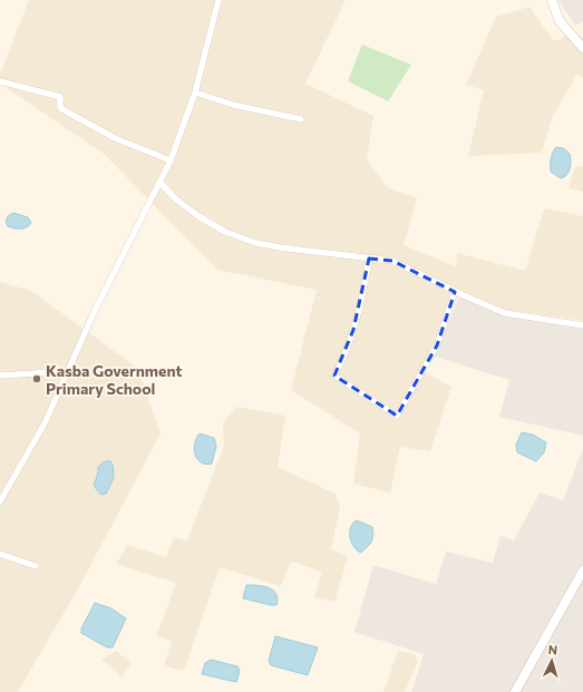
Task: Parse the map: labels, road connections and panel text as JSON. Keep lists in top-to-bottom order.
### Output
{
  "places": ["Kasba Government Primary School"],
  "north": "top"
}
